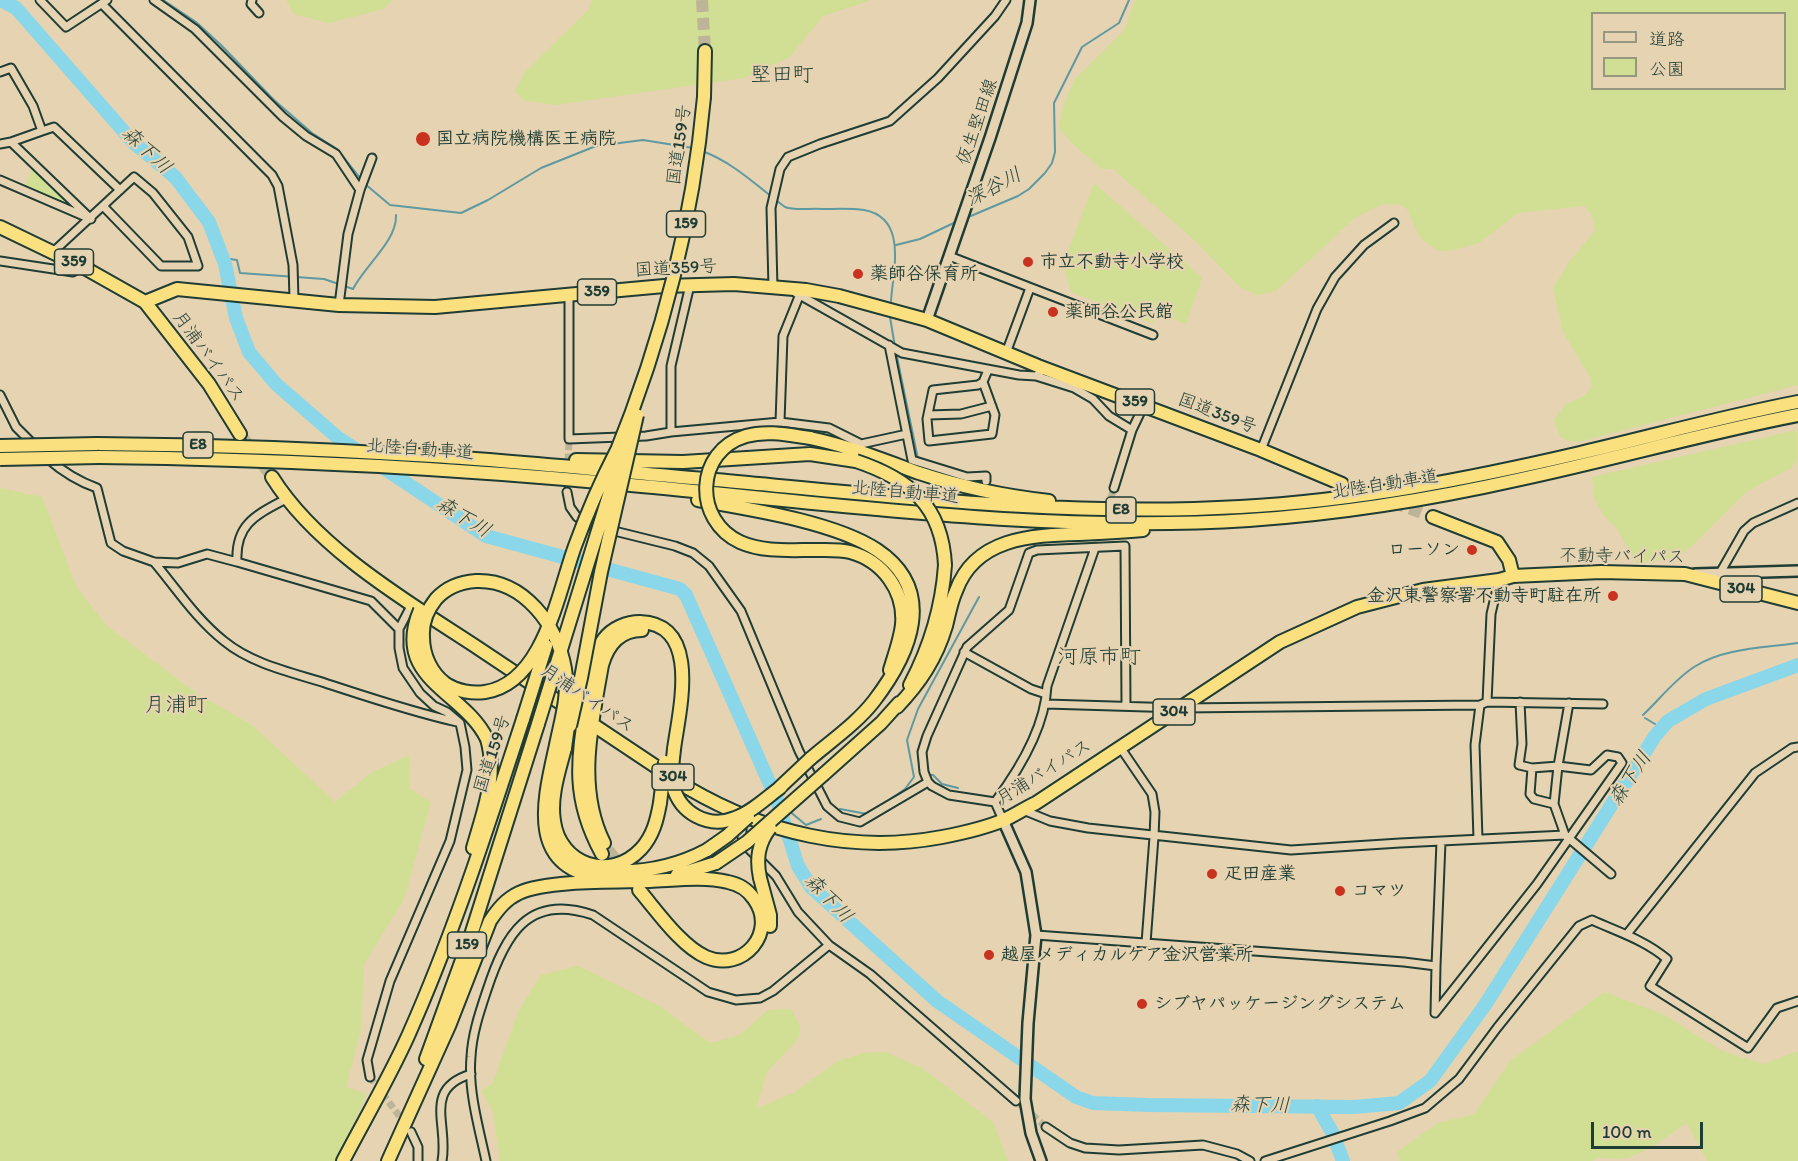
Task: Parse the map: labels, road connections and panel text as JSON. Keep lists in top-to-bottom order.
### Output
{
  "streets": {
    "highway": [
      "国道159号",
      "159",
      "359",
      "国道359号",
      "月浦バイパス",
      "E8",
      "北陸自動車道",
      "不動寺バイパス",
      "304"
    ],
    "street": ["仮生堅田線"]
  },
  "crossings": [
    ["仮生堅田線", "国道359号"],
    ["国道159号", "159"],
    ["359", "国道359号"],
    ["359", "月浦バイパス"],
    ["国道359号", "月浦バイパス"],
    ["月浦バイパス", "不動寺バイパス"]
  ],
  "districts": ["堅田町", "河原市町", "月浦町"],
  "water": ["森下川", "深谷川"],
  "places": [
    "国立病院機構医王病院",
    "市立不動寺小学校",
    "薬師谷保育所",
    "薬師谷公民館",
    "ローソン",
    "金沢東警察署不動寺町駐在所",
    "疋田産業",
    "コマツ",
    "越屋メディカルケア金沢営業所",
    "シブヤパッケージングシステム"
  ],
  "legend": ["道路", "公園"],
  "scale_bar": "100 m"
}
